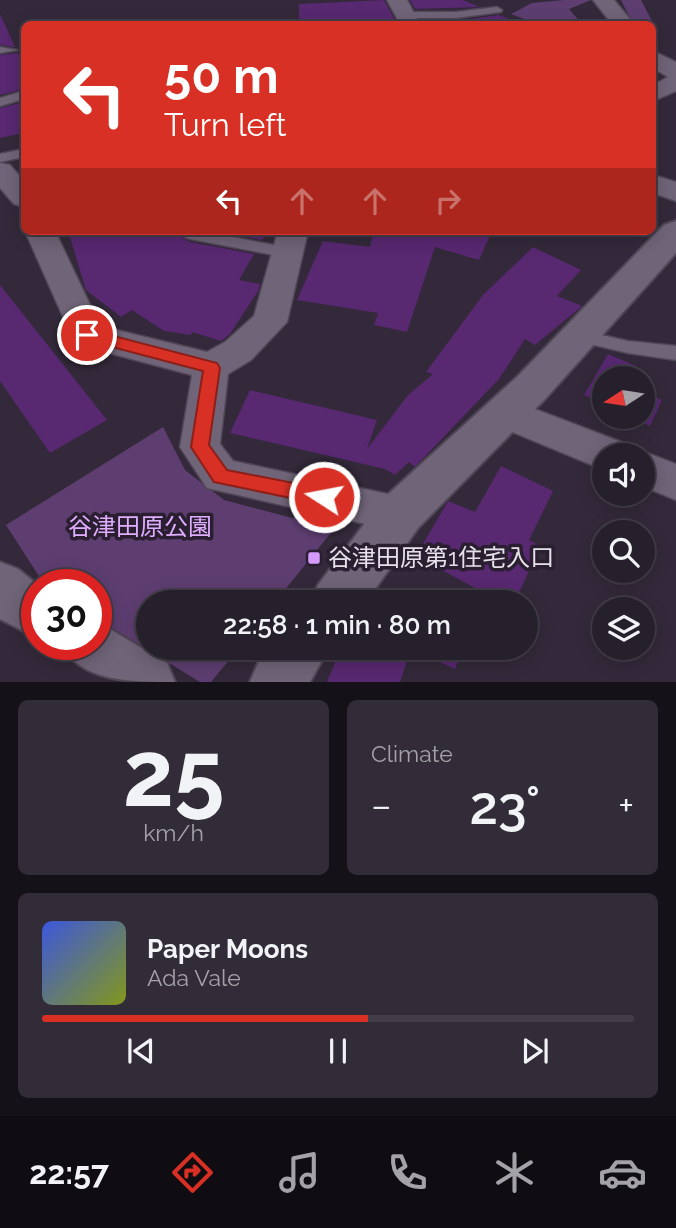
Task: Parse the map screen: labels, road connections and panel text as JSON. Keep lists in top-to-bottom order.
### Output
{
  "parks": ["谷津田原公園"],
  "places": {
    "transit": ["谷津田原第1住宅入口"]
  },
  "north": "left",
  "page": {
    "turn": ["50 m", "Turn left"],
    "limit": "30",
    "trip": "22:58 · 1 min · 80 m",
    "tile": [
      ["25", "km/h"],
      "Climate"
    ],
    "heat": ["−", "23°", "+"],
    "song": ["Paper Moons", "Ada Vale"],
    "tabs": "22:57"
  }
}
